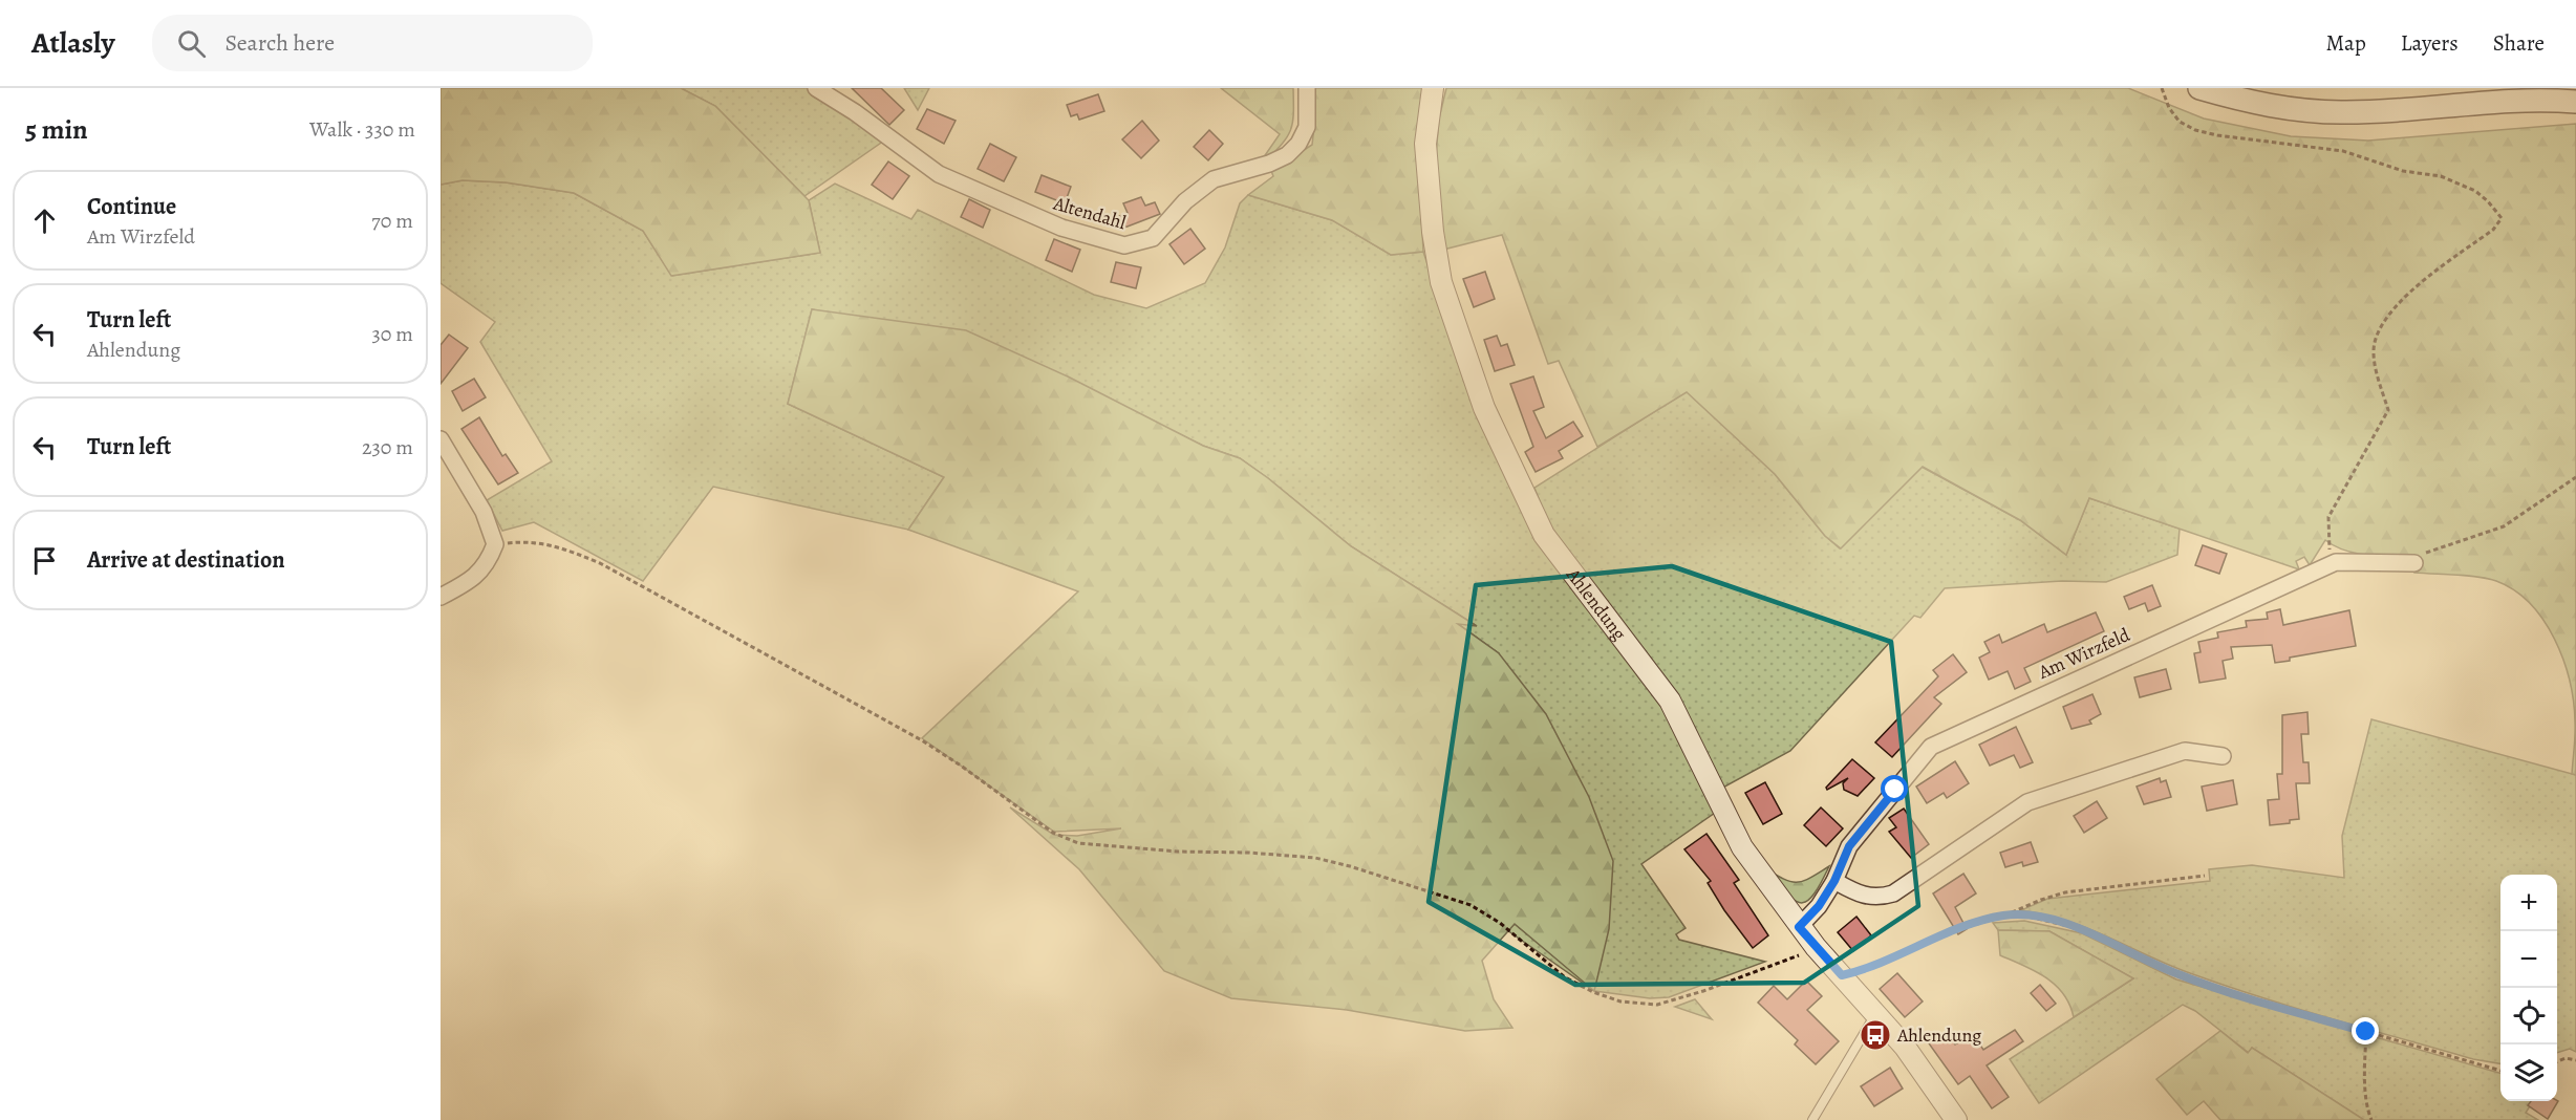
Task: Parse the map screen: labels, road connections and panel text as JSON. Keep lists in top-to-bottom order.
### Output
{
  "streets": {
    "street": ["Altendahl", "Ahlendung", "Am Wirzfeld"]
  },
  "crossings": [
    ["Ahlendung", "Am Wirzfeld"]
  ],
  "places": {
    "bus stop": ["Ahlendung"]
  },
  "page": {
    "header": "Atlasly",
    "search": "Search here",
    "nav": ["Map", "Layers", "Share"],
    "heading": ["5 min", "Walk · 330 m"],
    "list": [
      ["Continue", "Am Wirzfeld", "70 m"],
      ["Turn left", "Ahlendung", "30 m"],
      ["Turn left", "230 m"],
      "Arrive at destination"
    ],
    "map_buttons": ["+", "−"]
  }
}
